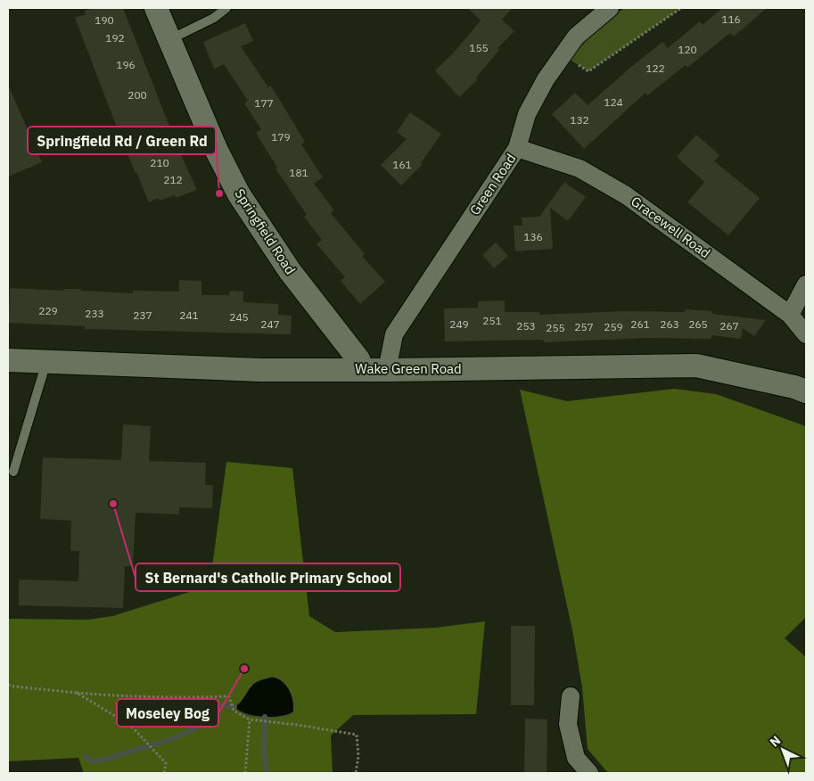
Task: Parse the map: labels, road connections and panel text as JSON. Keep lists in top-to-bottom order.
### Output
{
  "streets": {
    "street": [
      "Green Road",
      "Gracewell Road",
      "Springfield Road",
      "Wake Green Road"
    ]
  },
  "crossings": [
    ["Green Road", "Gracewell Road"],
    ["Green Road", "Wake Green Road"],
    ["Springfield Road", "Wake Green Road"]
  ],
  "places": ["Springfield Rd / Green Rd", "St Bernard's Catholic Primary School", "Moseley Bog"],
  "house_numbers": [
    "116",
    "190",
    "192",
    "155",
    "120",
    "196",
    "122",
    "200",
    "124",
    "177",
    "132",
    "179",
    "210",
    "161",
    "181",
    "212",
    "136",
    "229",
    "233",
    "237",
    "241",
    "245",
    "251",
    "247",
    "249",
    "261",
    "263",
    "265",
    "253",
    "267",
    "257",
    "259",
    "255"
  ],
  "north": "top left"
}
